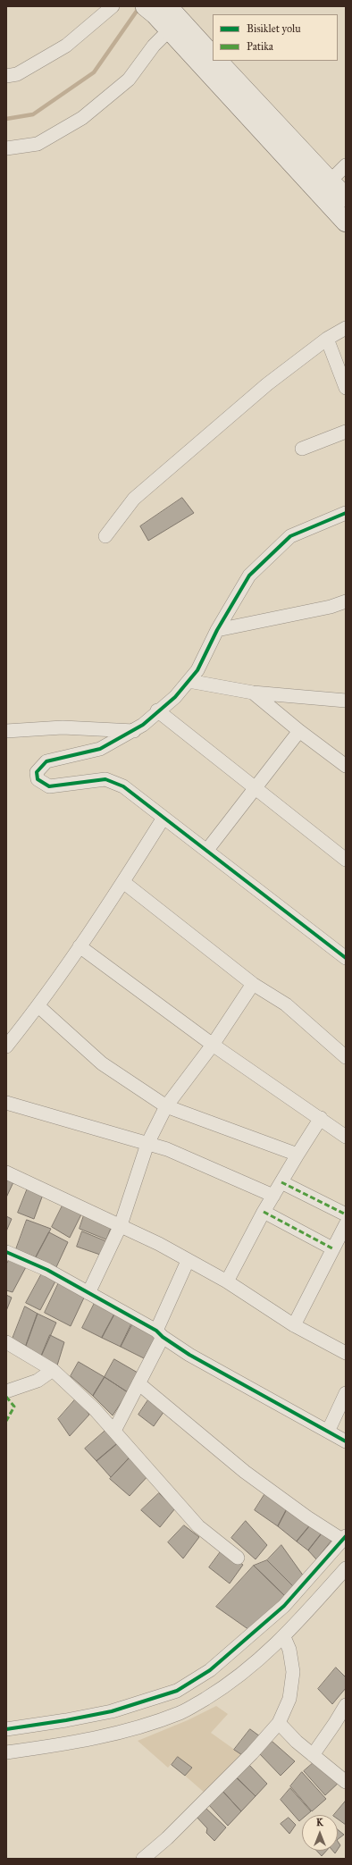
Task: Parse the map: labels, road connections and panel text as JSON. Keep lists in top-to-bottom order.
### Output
{
  "legend": ["Bisiklet yolu", "Patika"],
  "north": "top"
}
